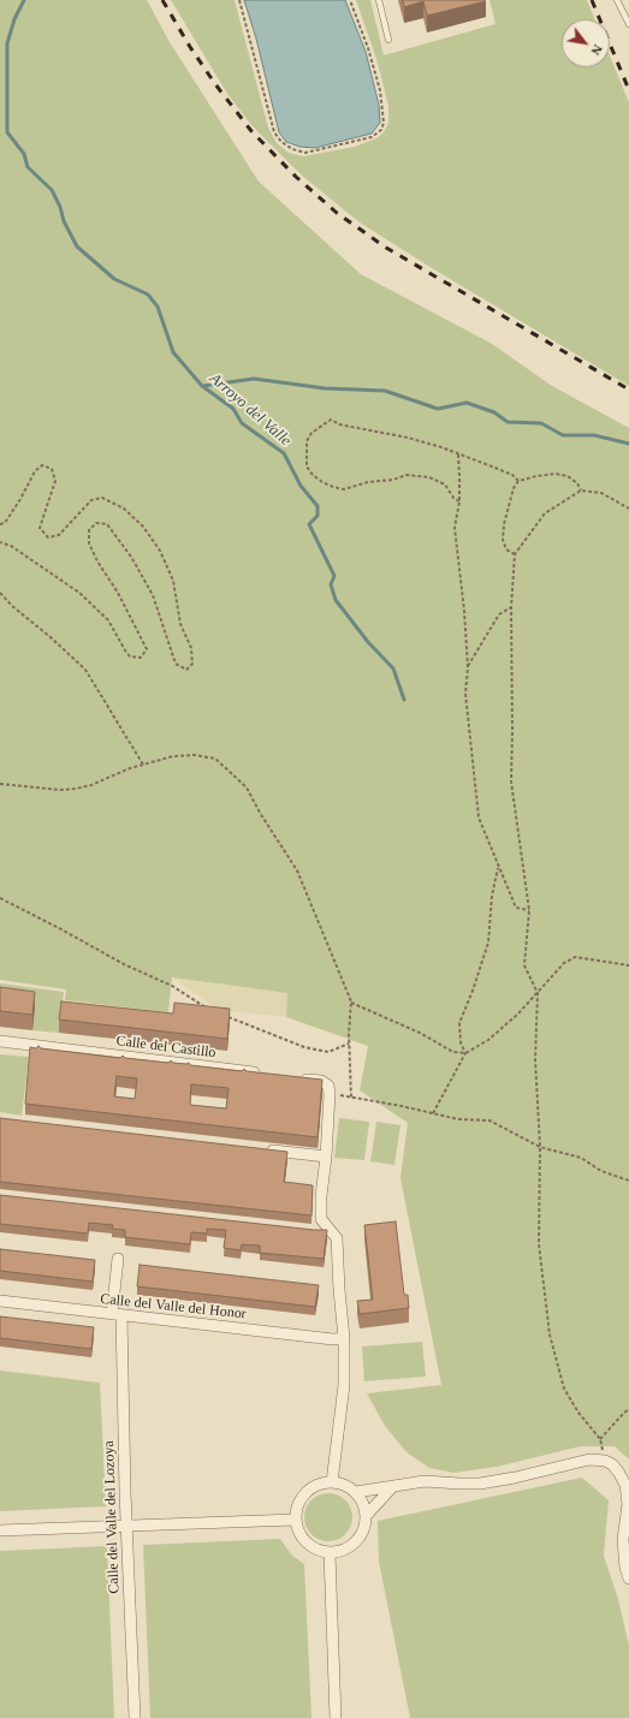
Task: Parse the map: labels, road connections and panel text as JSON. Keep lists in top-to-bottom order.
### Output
{
  "streets": {
    "street": ["Calle del Castillo", "Calle del Valle del Honor", "Calle del Valle del Lozoya"]
  },
  "crossings": [
    ["Calle del Valle del Honor", "Calle del Valle del Lozoya"]
  ],
  "water": ["Arroyo del Valle"],
  "north": "bottom right"
}
